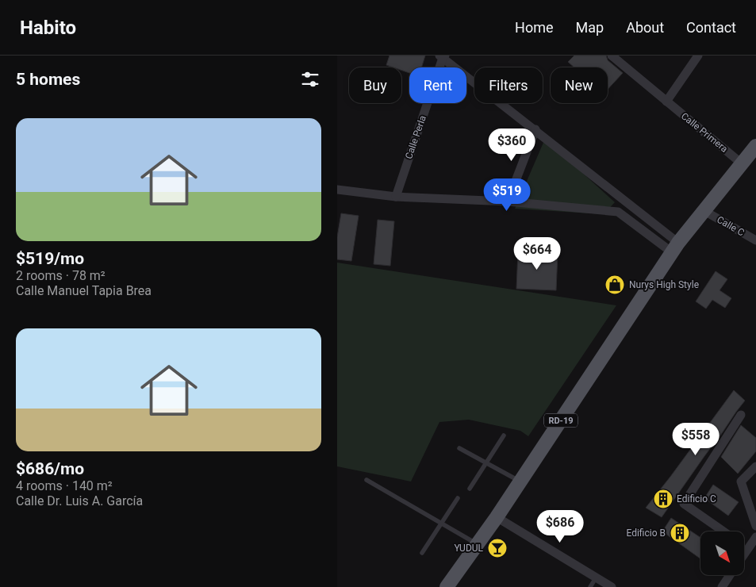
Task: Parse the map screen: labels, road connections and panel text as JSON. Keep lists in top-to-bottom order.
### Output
{
  "streets": {
    "main road": ["RD-19"],
    "street": ["Calle Primera", "Calle Perla", "Calle C"]
  },
  "crossings": [
    ["Calle Primera", "RD-19"],
    ["Calle C", "RD-19"]
  ],
  "places": {
    "shop": ["Nurys High Style"],
    "building": ["Edificio C", "Edificio B"],
    "bar": ["YUDUL"]
  },
  "north": "bottom right",
  "page": {
    "header": "Habito",
    "nav": [
      "Home",
      "Map",
      "About",
      "Contact"
    ],
    "heading": "5 homes",
    "chip": [
      "Buy",
      "Rent",
      "Filters",
      "New"
    ],
    "list": [
      {
        "name": "$519/mo",
        "note": "2 rooms · 78 m² · Calle Manuel Tapia Brea"
      },
      {
        "name": "$686/mo",
        "note": "4 rooms · 140 m² · Calle Dr. Luis A. García"
      }
    ],
    "price": [
      "$360",
      "$519",
      "$664",
      "$558",
      "$686"
    ]
  }
}
